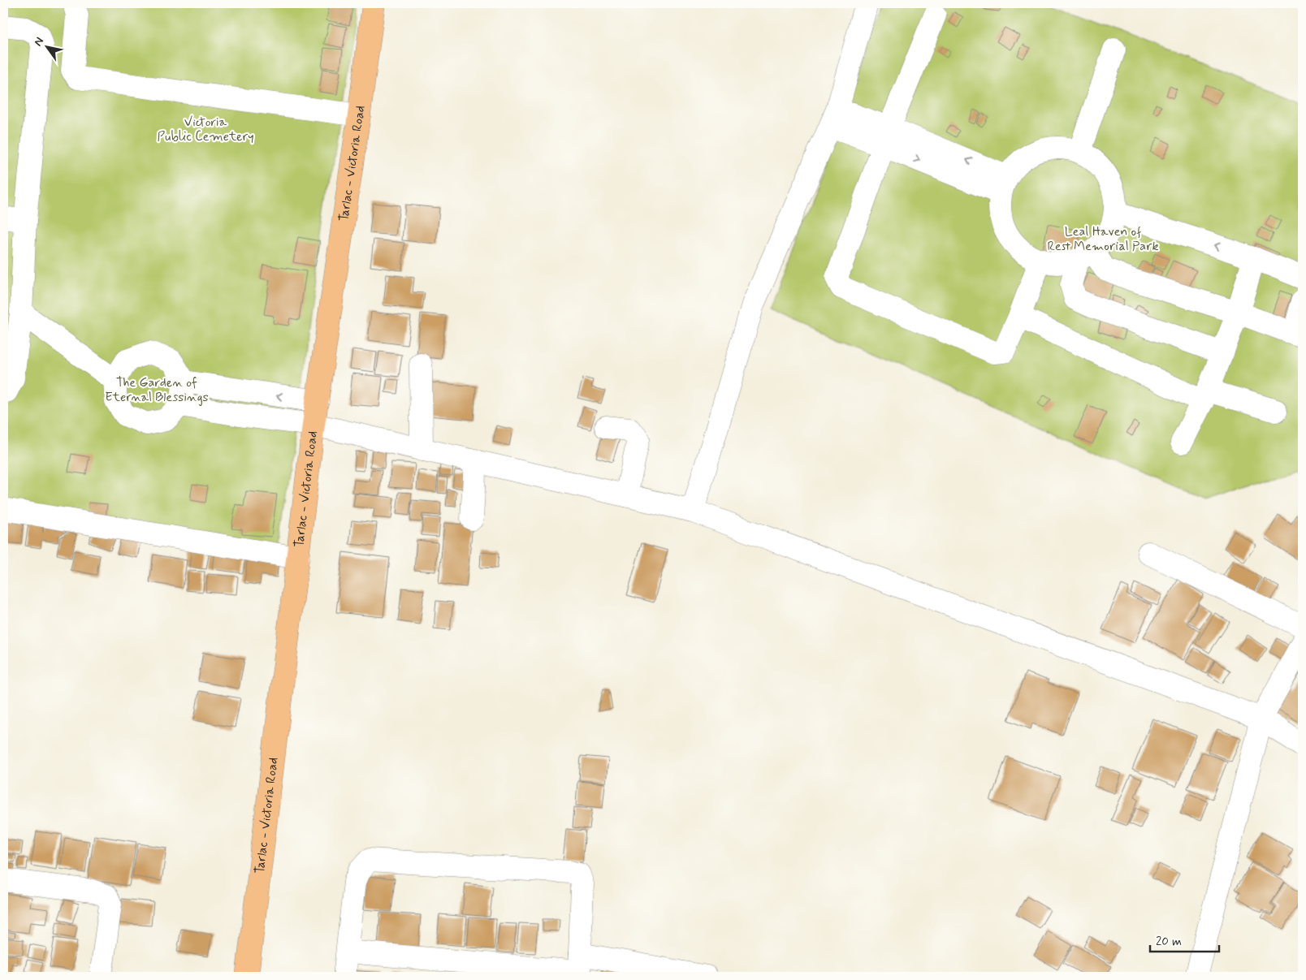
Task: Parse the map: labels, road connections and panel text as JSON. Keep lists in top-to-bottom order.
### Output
{
  "streets": {
    "main road": ["Tarlac - Victoria Road"]
  },
  "parks": ["Victoria Public Cemetery", "Leal Haven of Rest Memorial Park", "The Garden of Eternal Blessings"],
  "scale_bar": "20 m",
  "north": "top left"
}
